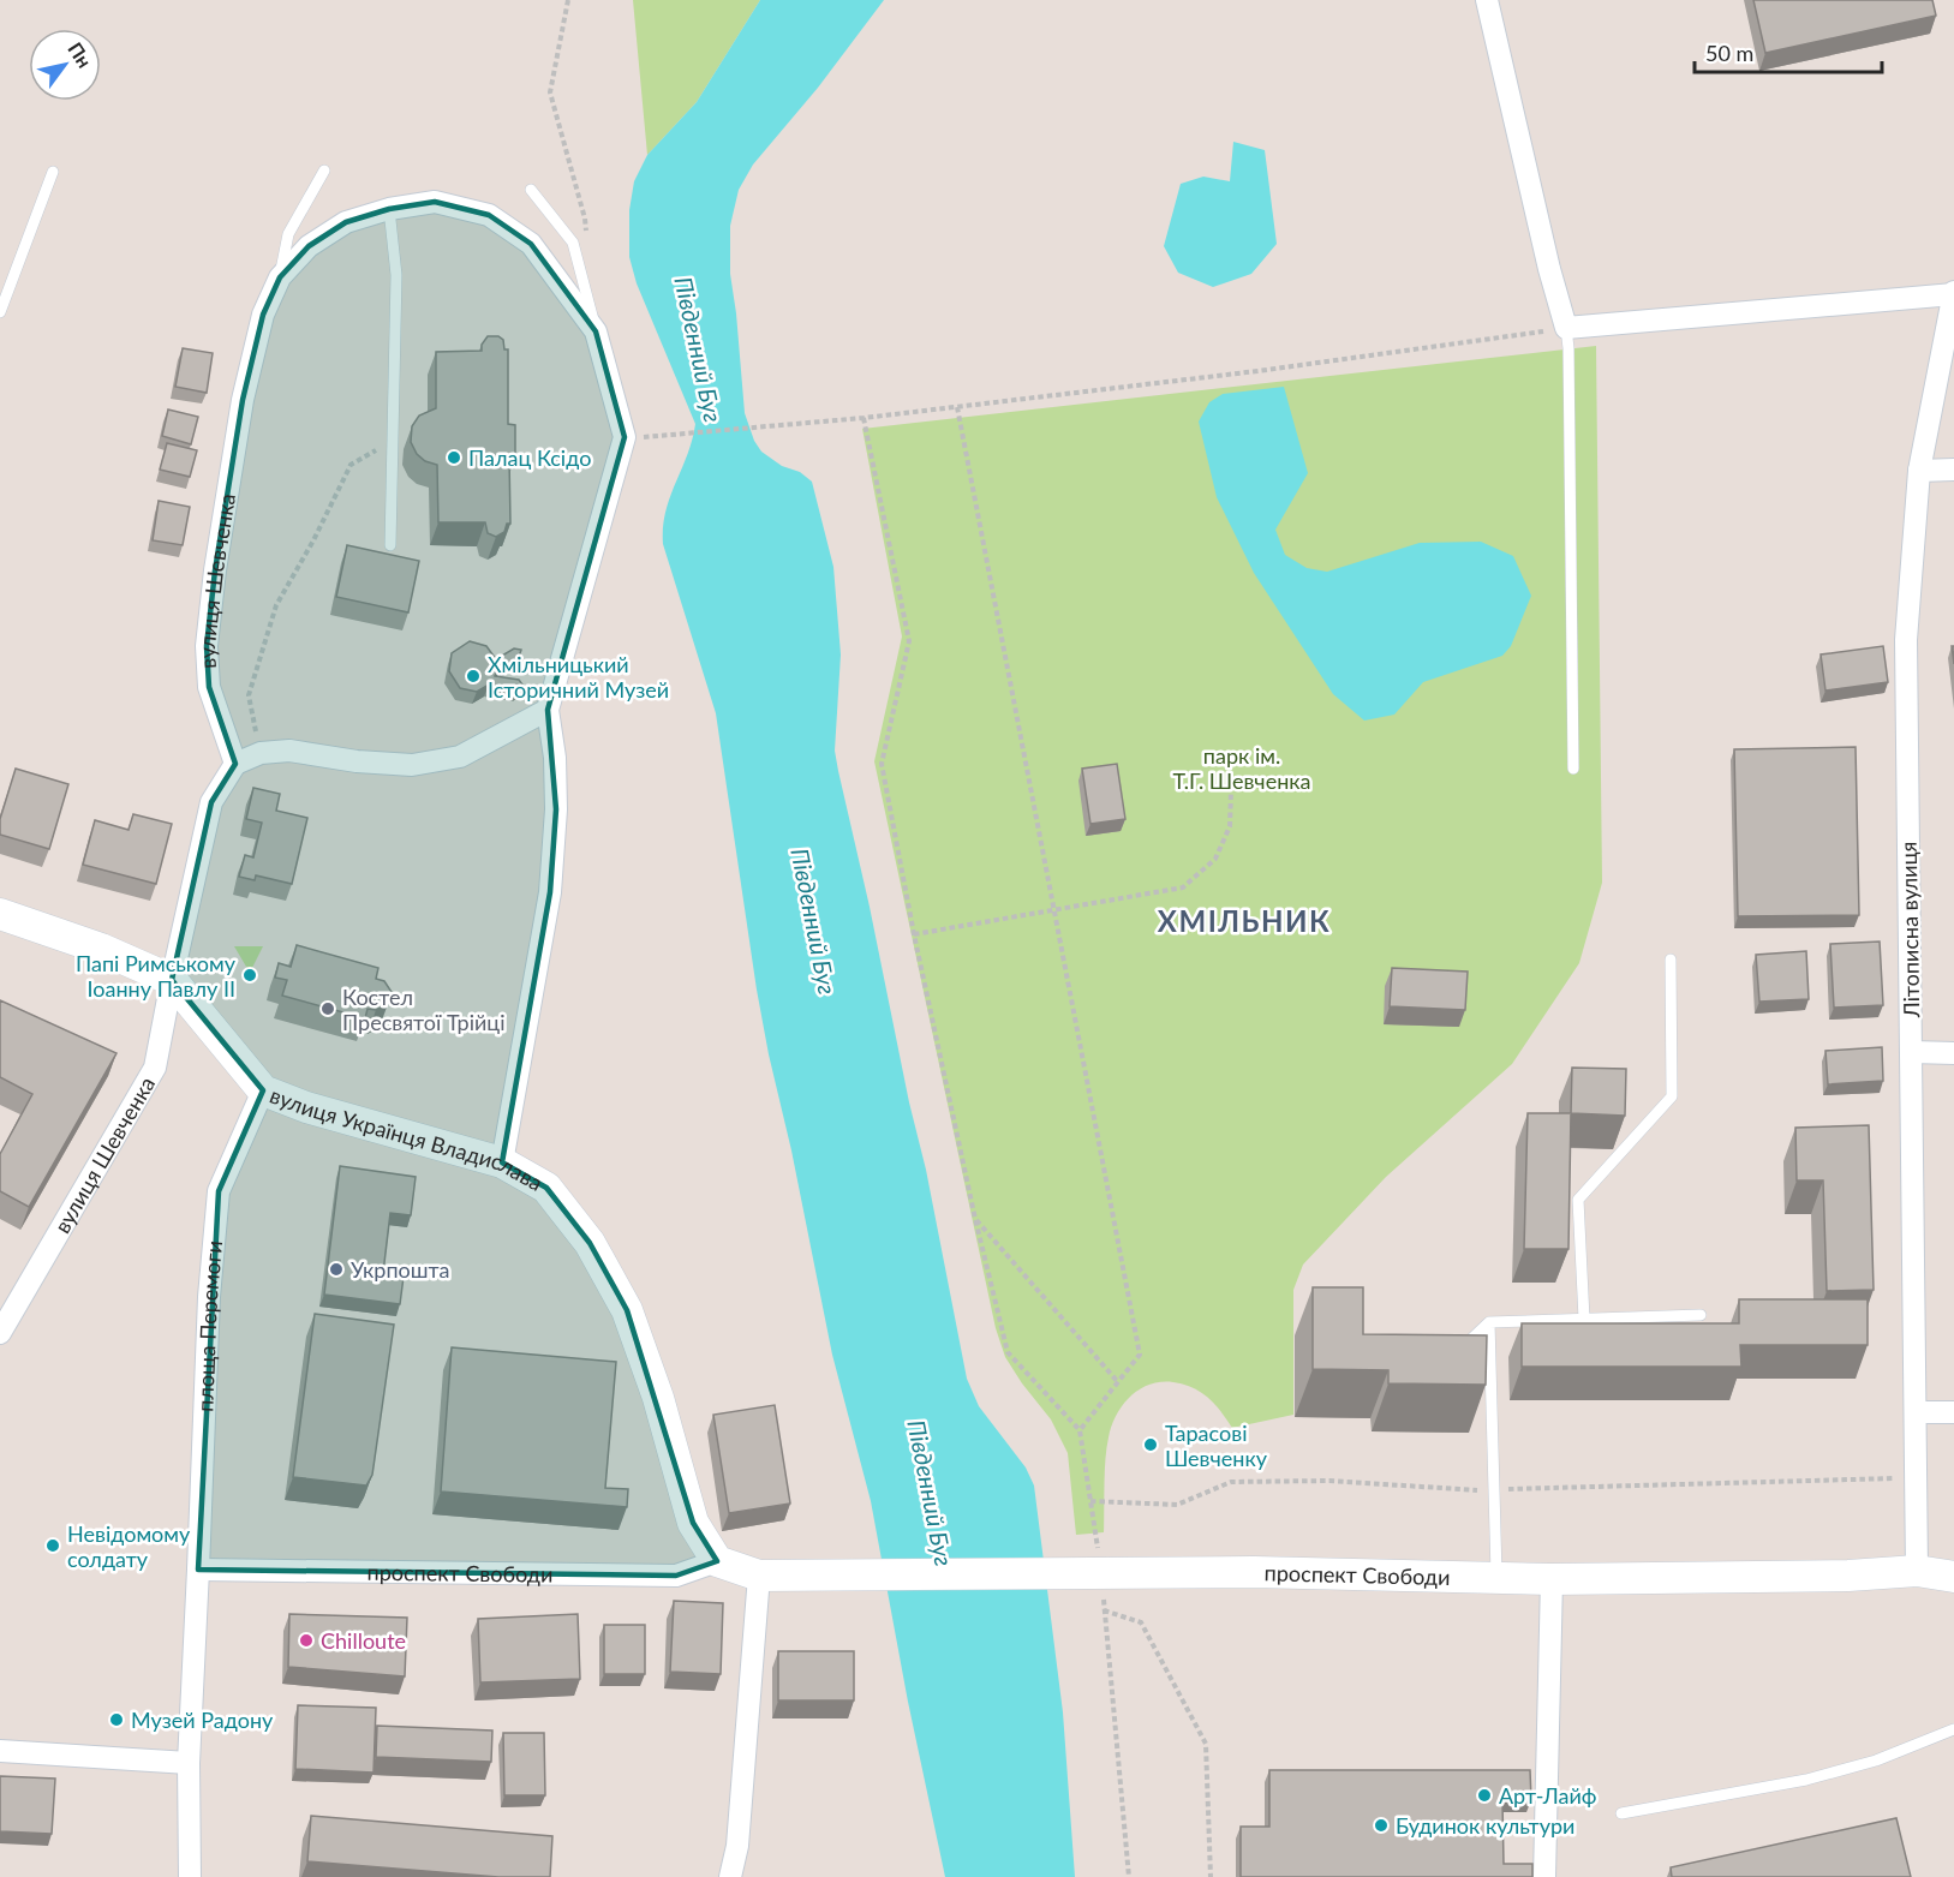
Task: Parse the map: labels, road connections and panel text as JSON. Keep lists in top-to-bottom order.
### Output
{
  "streets": {
    "main road": ["вулиця Українця Владислава", "проспект Свободи"],
    "street": ["вулиця Шевченка", "Літописна вулиця", "площа Перемоги"]
  },
  "crossings": [
    ["вулиця Шевченка", "вулиця Українця Владислава"],
    ["Літописна вулиця", "проспект Свободи"],
    ["вулиця Українця Владислава", "площа Перемоги"],
    ["вулиця Українця Владислава", "проспект Свободи"],
    ["площа Перемоги", "проспект Свободи"]
  ],
  "districts": ["ХМІЛЬНИК"],
  "water": ["Південний Буг"],
  "parks": ["парк ім. Т.Г. Шевченка"],
  "places": [
    "Палац Ксідо",
    "Хмільницький Історичний Музей",
    "Папі Римському Іоанну Павлу ІІ",
    "Костел Пресвятої Трійці",
    "Укрпошта",
    "Тарасові Шевченку",
    "Невідомому солдату",
    "Chilloute",
    "Музей Радону",
    "Арт-Лайф",
    "Будинок культури"
  ],
  "scale_bar": "50 m",
  "north": "top right"
}
